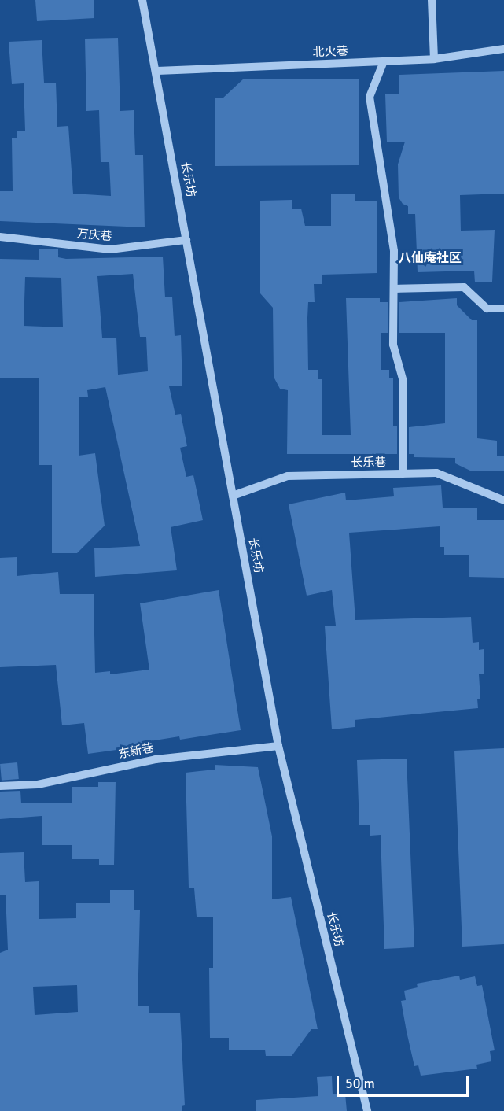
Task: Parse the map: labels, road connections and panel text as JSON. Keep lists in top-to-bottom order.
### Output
{
  "streets": {
    "street": [
      "北火巷",
      "长乐坊",
      "万庆巷",
      "长乐巷",
      "东新巷"
    ]
  },
  "crossings": [
    ["北火巷", "长乐坊"],
    ["长乐坊", "万庆巷"],
    ["长乐坊", "长乐巷"],
    ["长乐坊", "东新巷"]
  ],
  "districts": ["八仙庵社区"],
  "scale_bar": "50 m"
}
